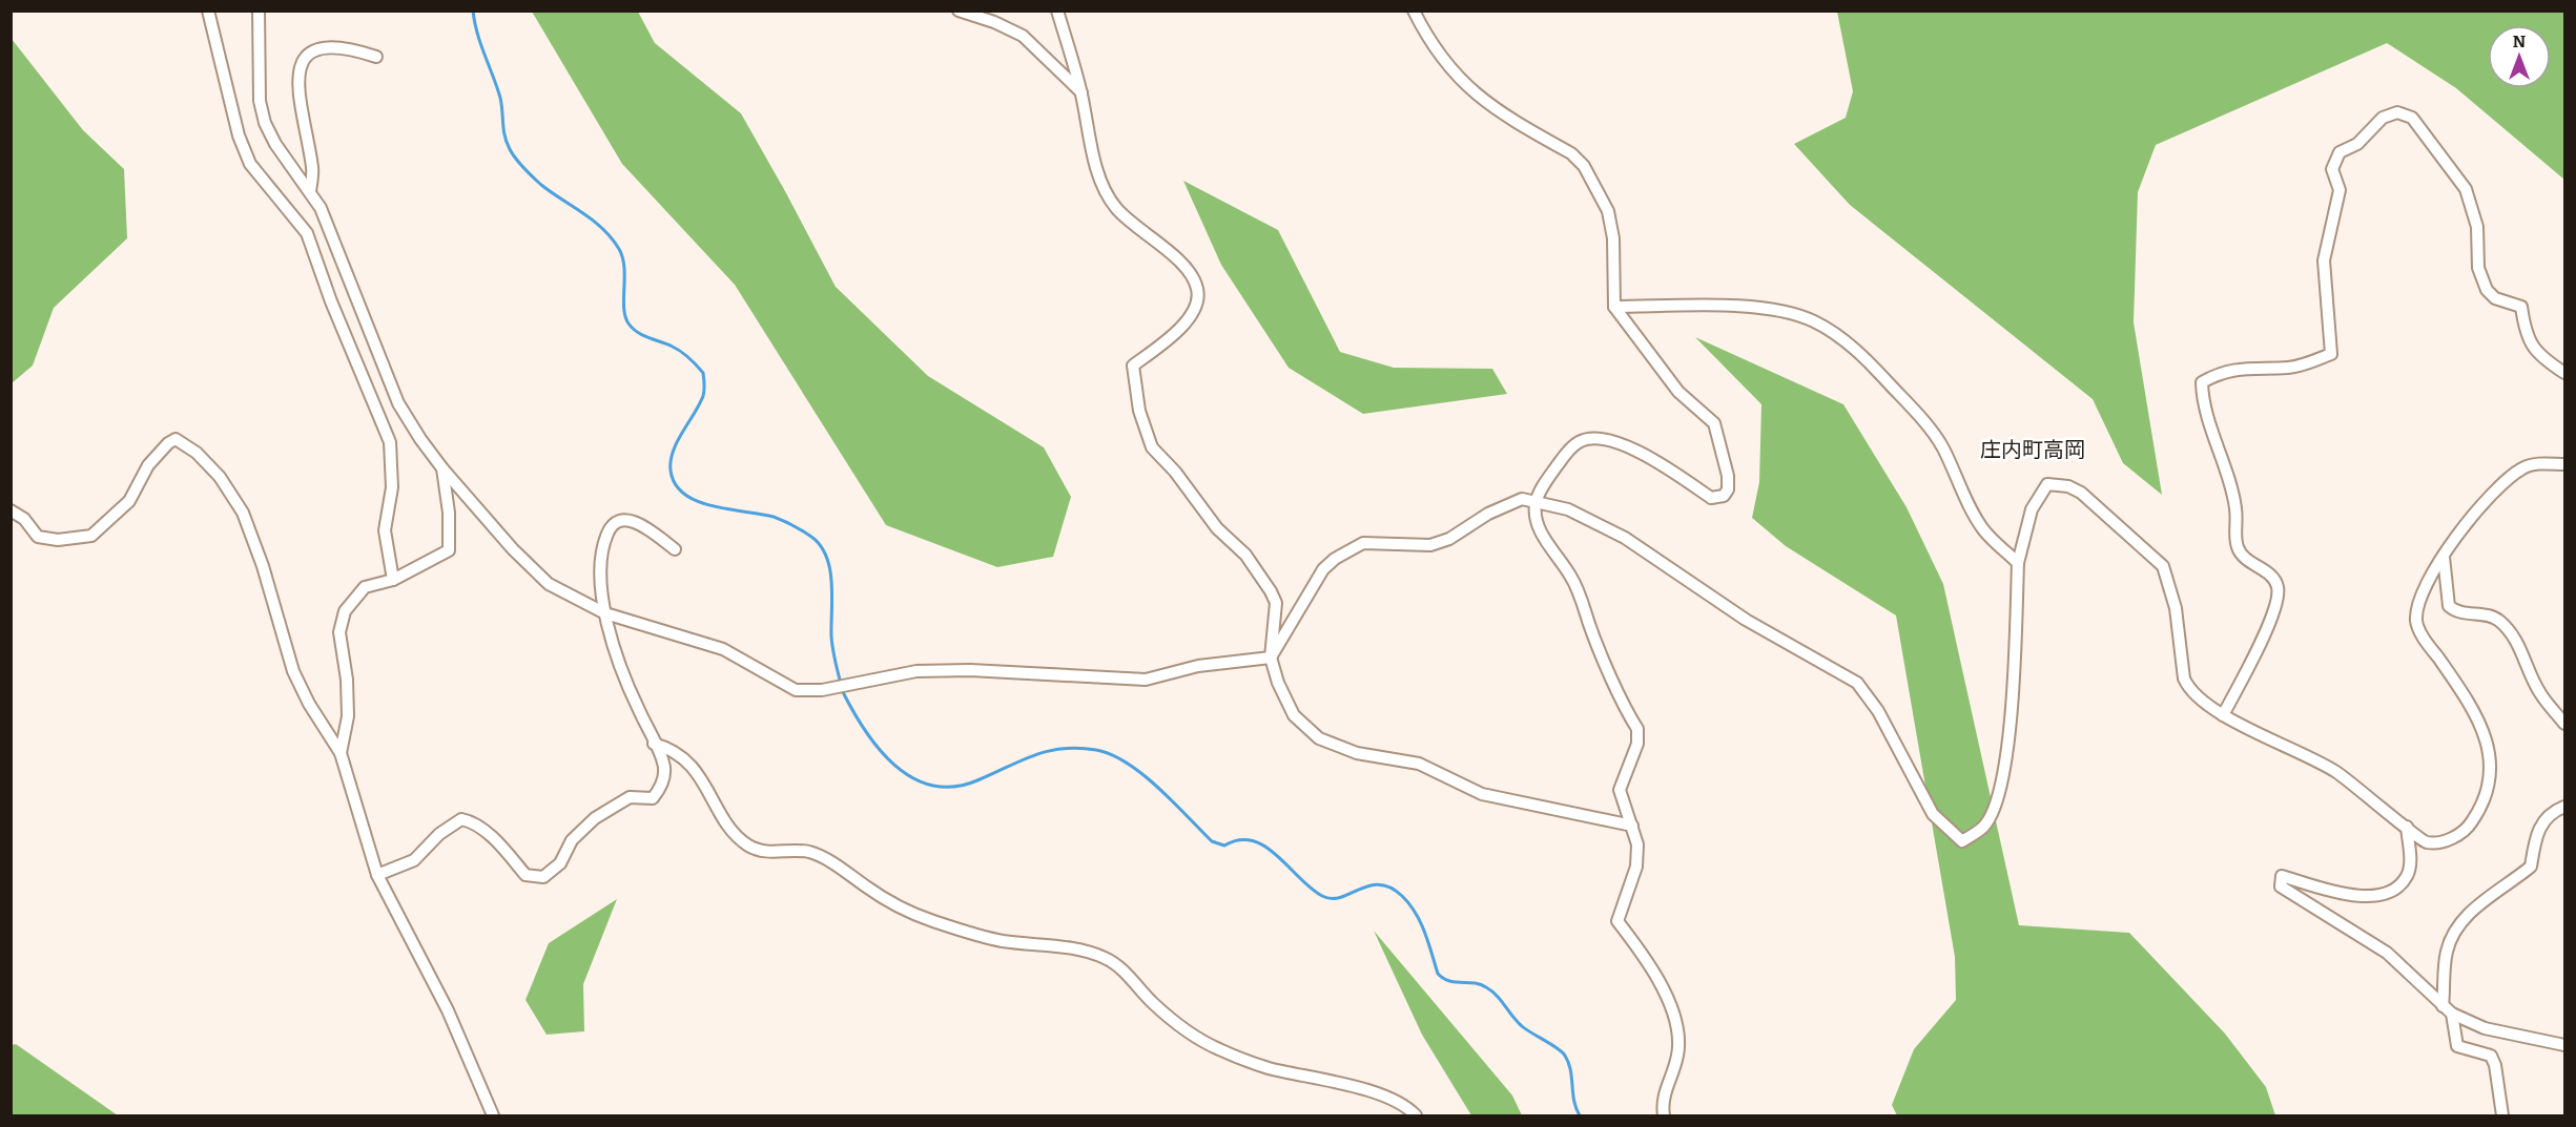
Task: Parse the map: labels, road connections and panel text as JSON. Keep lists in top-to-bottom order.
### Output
{
  "districts": ["庄内町高岡"],
  "north": "top"
}
